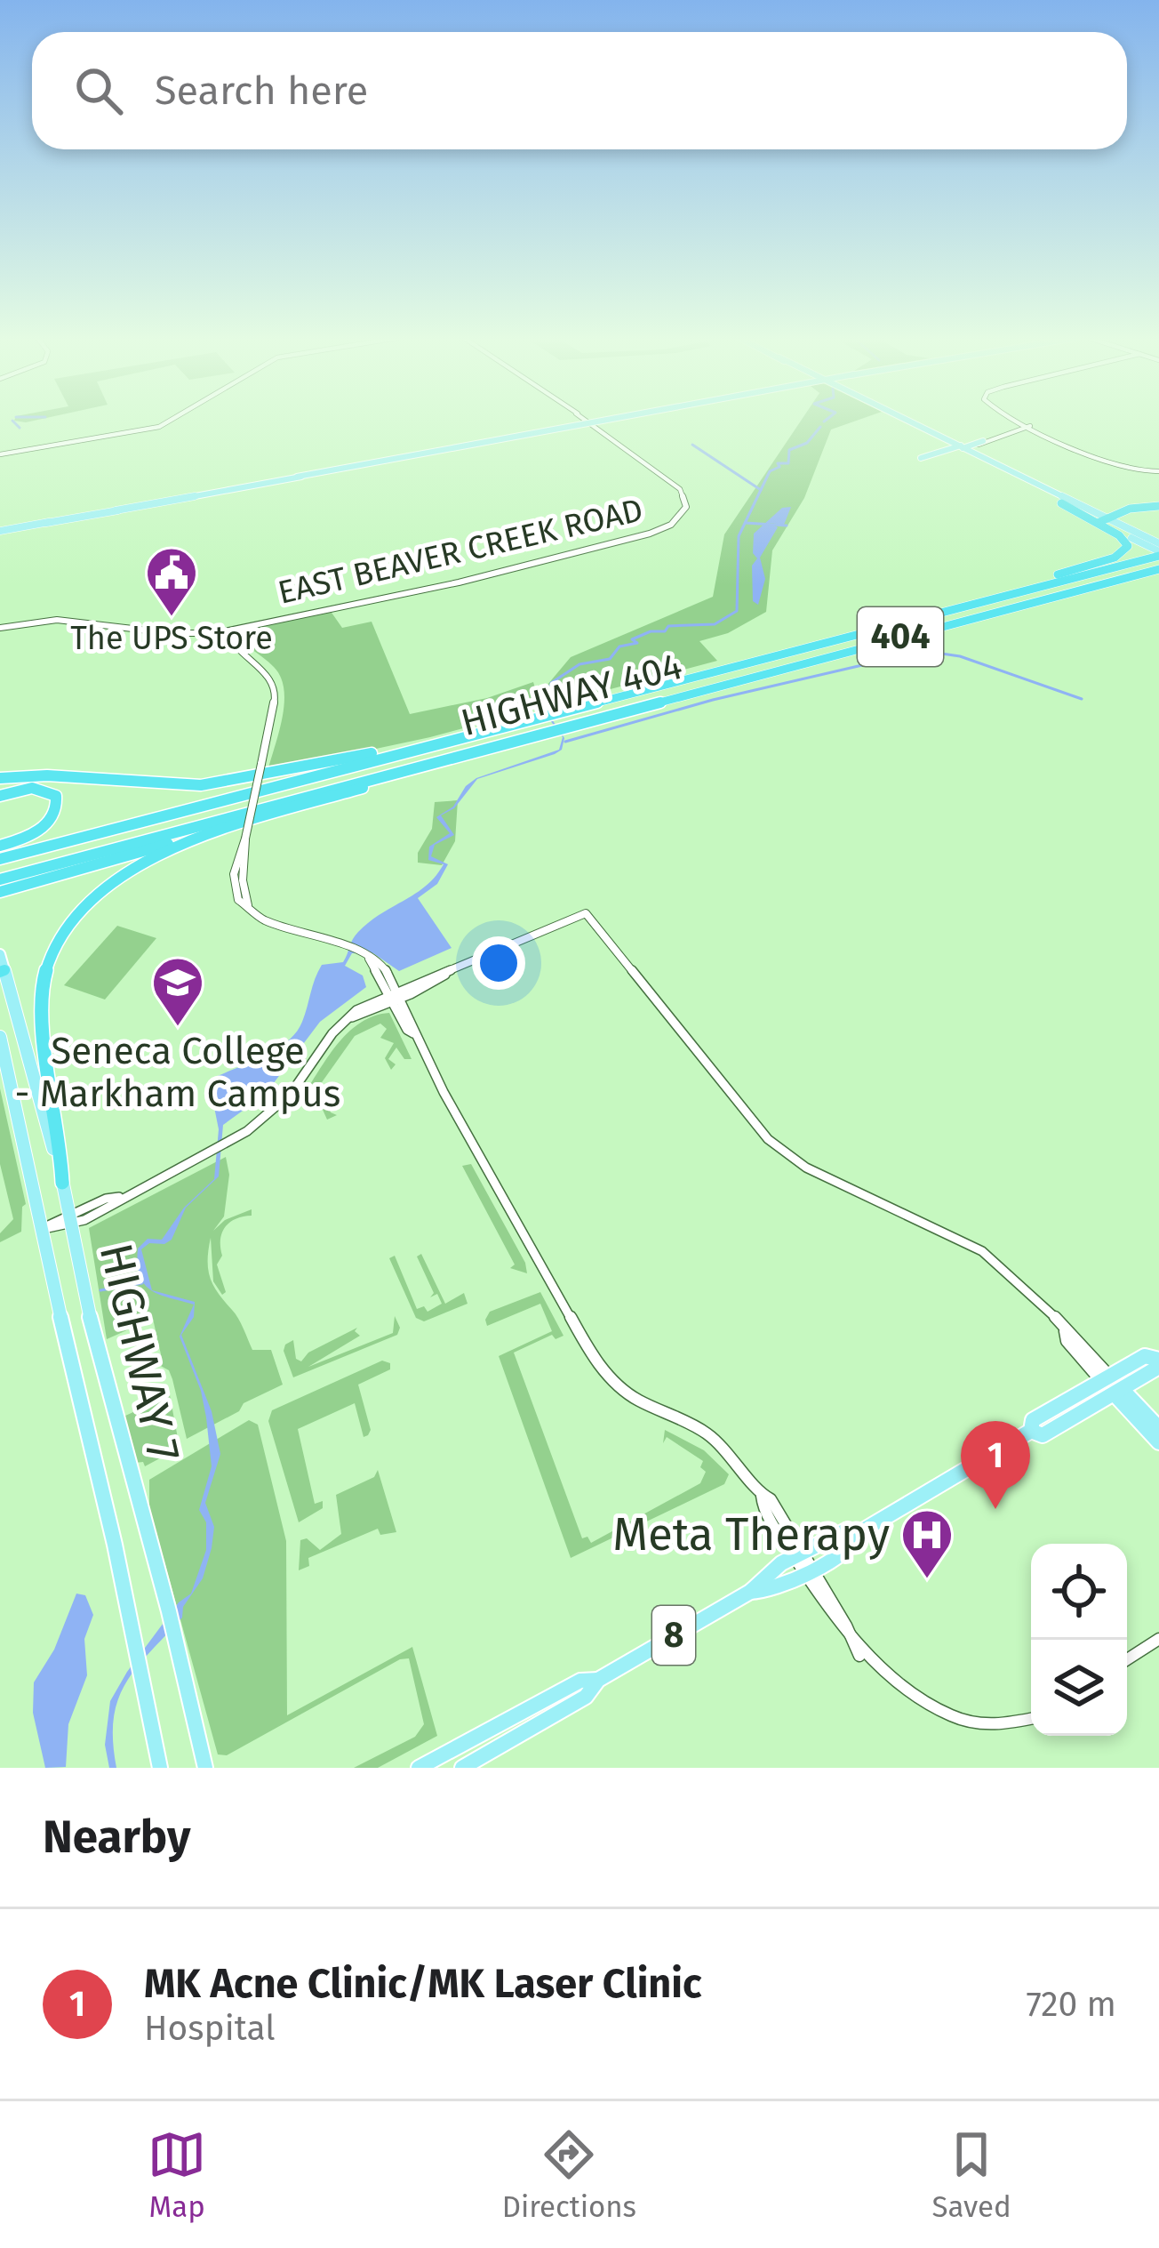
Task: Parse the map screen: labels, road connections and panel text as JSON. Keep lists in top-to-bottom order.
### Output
{
  "streets": {
    "highway": ["404", "HIGHWAY 404"],
    "main road": ["HIGHWAY 7", "8"],
    "street": ["EAST BEAVER CREEK ROAD"]
  },
  "places": {
    "public building": ["The UPS Store"],
    "school or university": ["Seneca College - Markham Campus"],
    "hospital": ["Meta Therapy"]
  },
  "page": {
    "search": "Search here",
    "pins": "1",
    "heading": "Nearby",
    "list": [
      {
        "mark": "1",
        "name": "MK Acne Clinic/MK Laser Clinic",
        "note": "Hospital",
        "value": "720 m"
      }
    ],
    "nav": ["Map", "Directions", "Saved"]
  }
}
